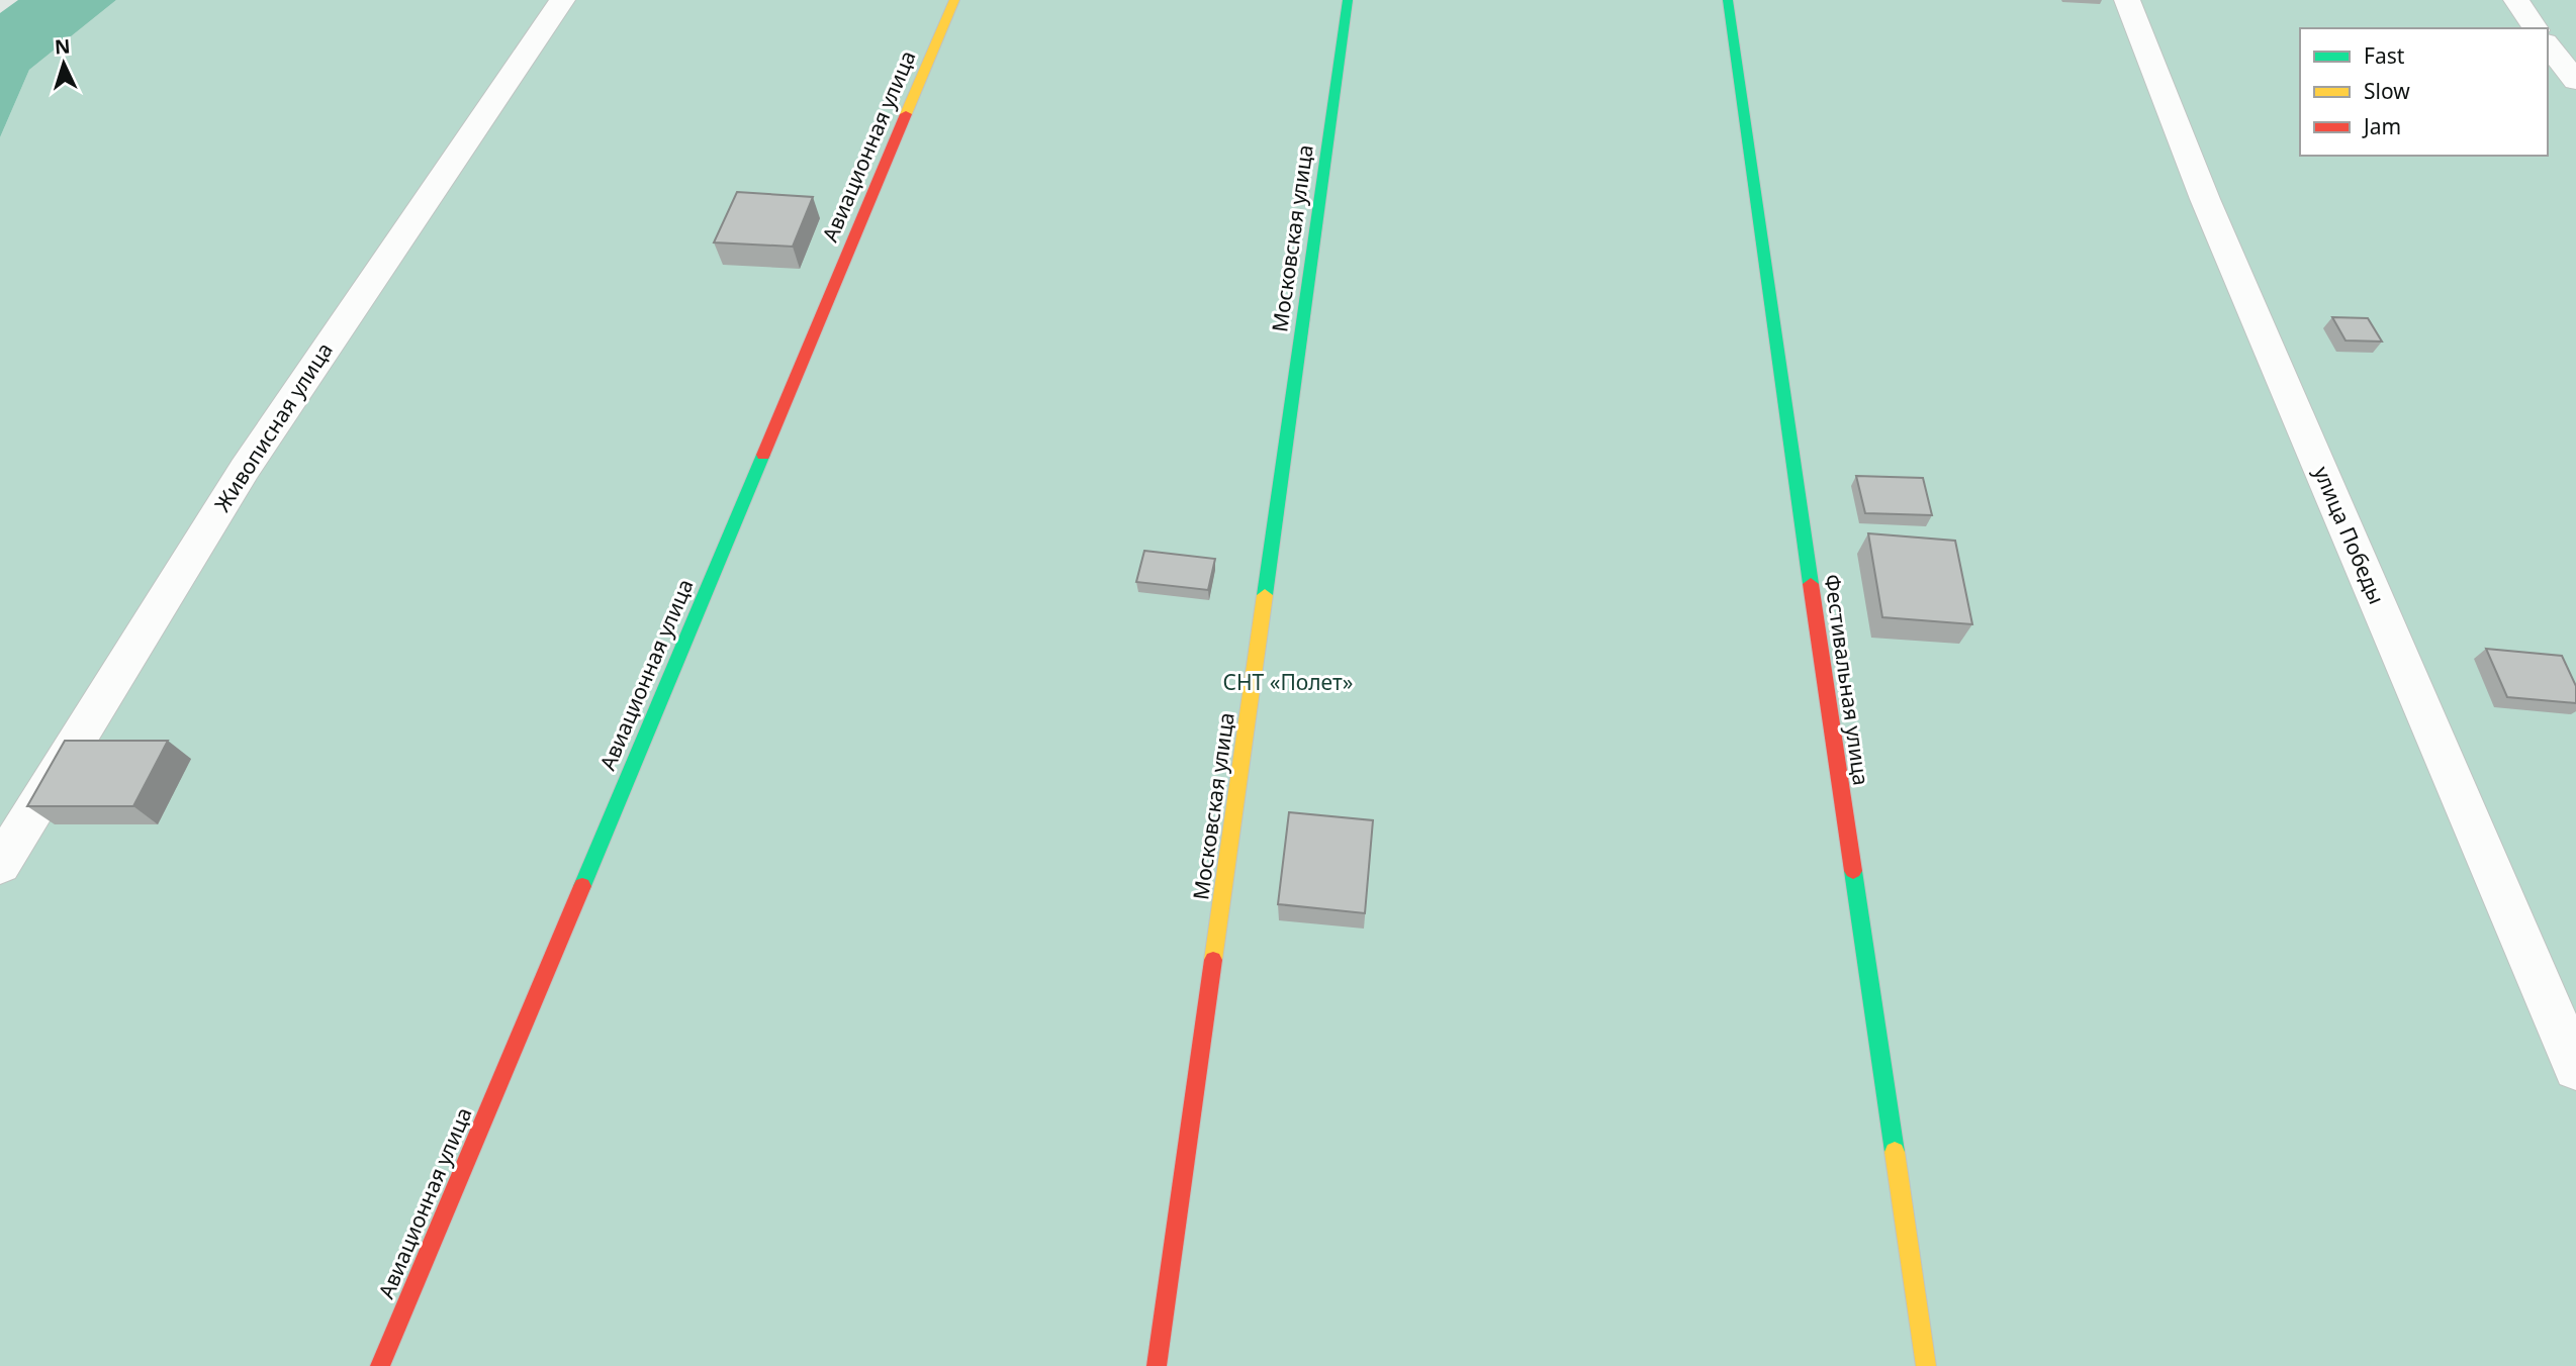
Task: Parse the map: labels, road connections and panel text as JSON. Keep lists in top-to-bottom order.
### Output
{
  "streets": {
    "street": [
      "Авиационная улица",
      "Московская улица",
      "Живописная улица",
      "улица Победы",
      "Фестивальная улица"
    ]
  },
  "parks": ["СНТ «Полет»"],
  "legend": ["Fast", "Slow", "Jam"],
  "north": "top"
}
